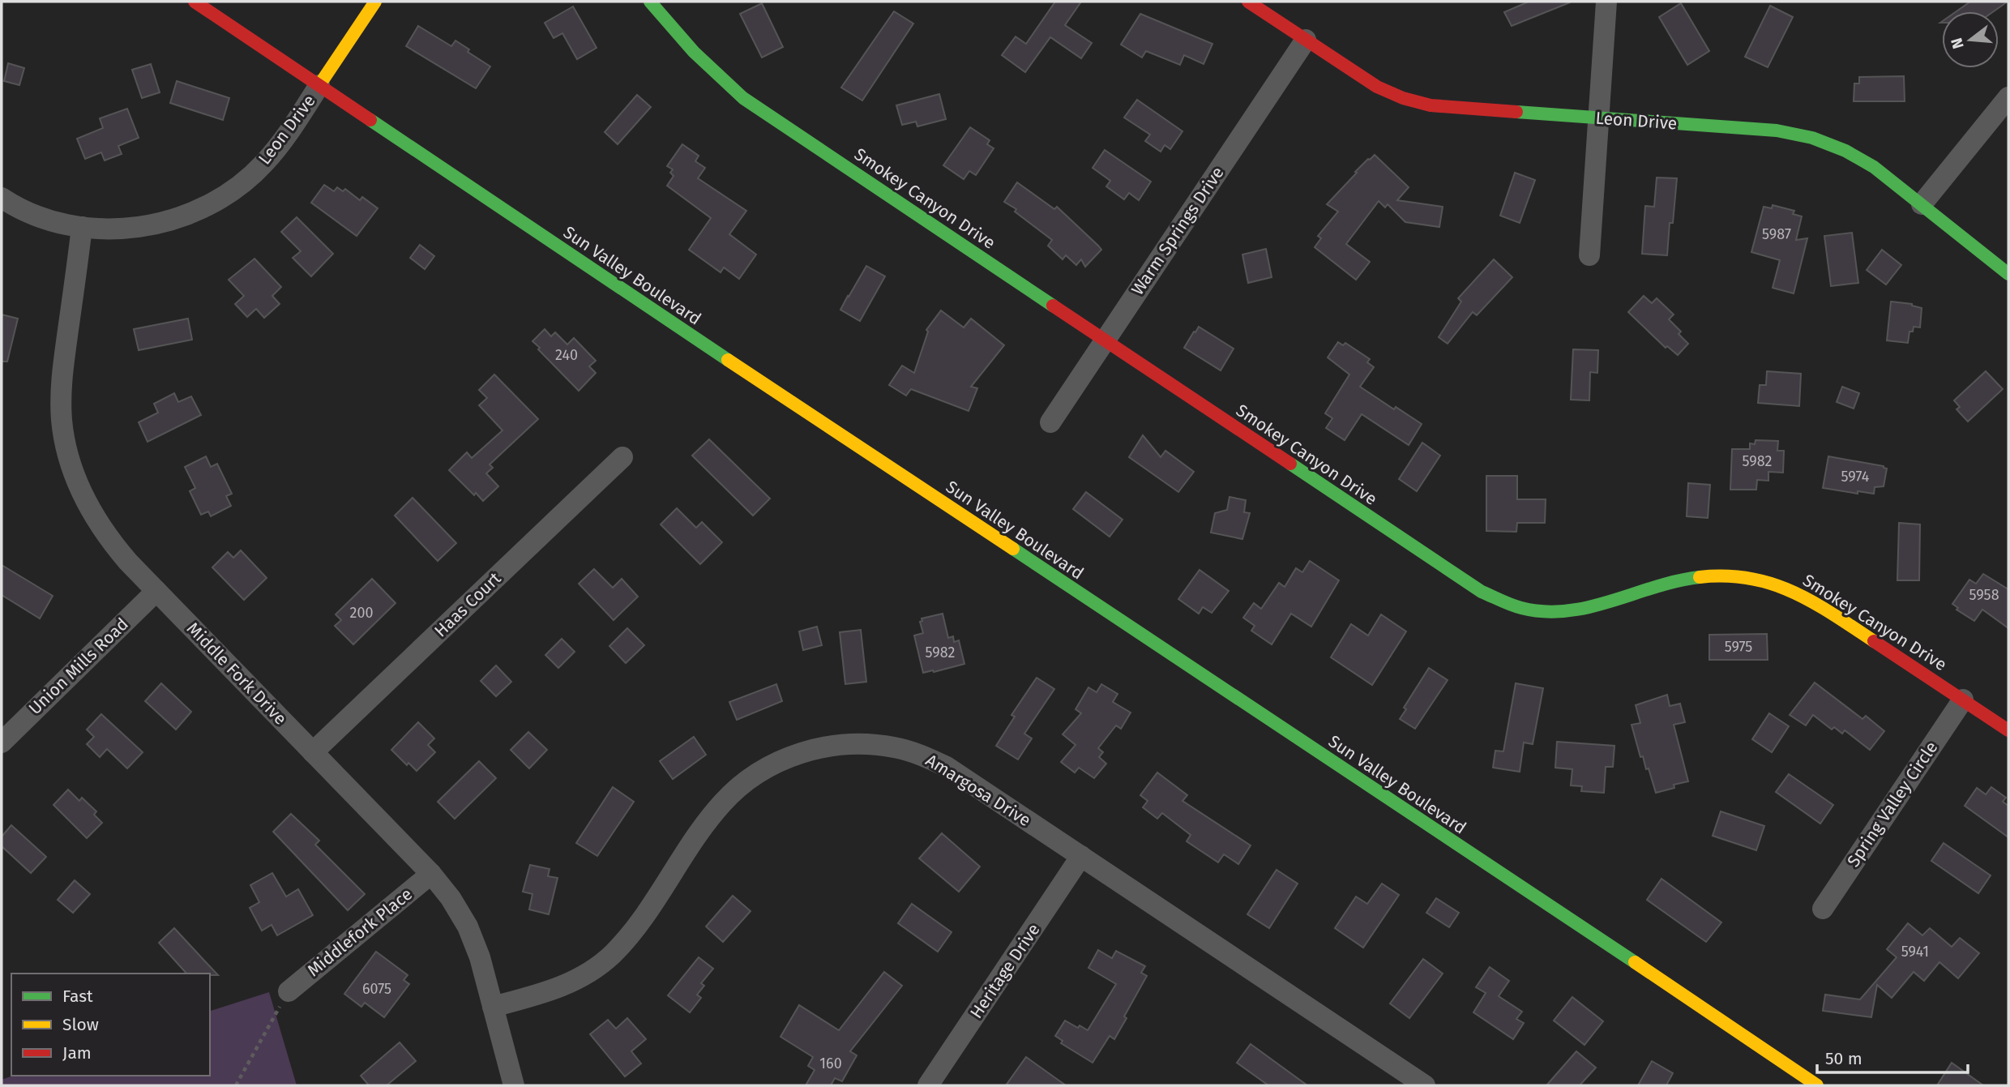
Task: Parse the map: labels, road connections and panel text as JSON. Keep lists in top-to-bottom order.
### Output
{
  "streets": {
    "street": [
      "Leon Drive",
      "Smokey Canyon Drive",
      "Warm Springs Drive",
      "Sun Valley Boulevard",
      "Haas Court",
      "Union Mills Road",
      "Middle Fork Drive",
      "Amargosa Drive",
      "Spring Valley Circle",
      "Middlefork Place",
      "Heritage Drive"
    ]
  },
  "crossings": [
    ["Leon Drive", "Warm Springs Drive"],
    ["Leon Drive", "Sun Valley Boulevard"],
    ["Leon Drive", "Middle Fork Drive"],
    ["Smokey Canyon Drive", "Warm Springs Drive"],
    ["Smokey Canyon Drive", "Spring Valley Circle"],
    ["Haas Court", "Middle Fork Drive"],
    ["Union Mills Road", "Middle Fork Drive"],
    ["Middle Fork Drive", "Amargosa Drive"],
    ["Middle Fork Drive", "Middlefork Place"],
    ["Amargosa Drive", "Heritage Drive"]
  ],
  "house_numbers": [
    "5987",
    "240",
    "5982",
    "5974",
    "5958",
    "200",
    "5975",
    "5982",
    "5941",
    "6075",
    "160"
  ],
  "legend": ["Fast", "Slow", "Jam"],
  "scale_bar": "50 m",
  "north": "left"
}
